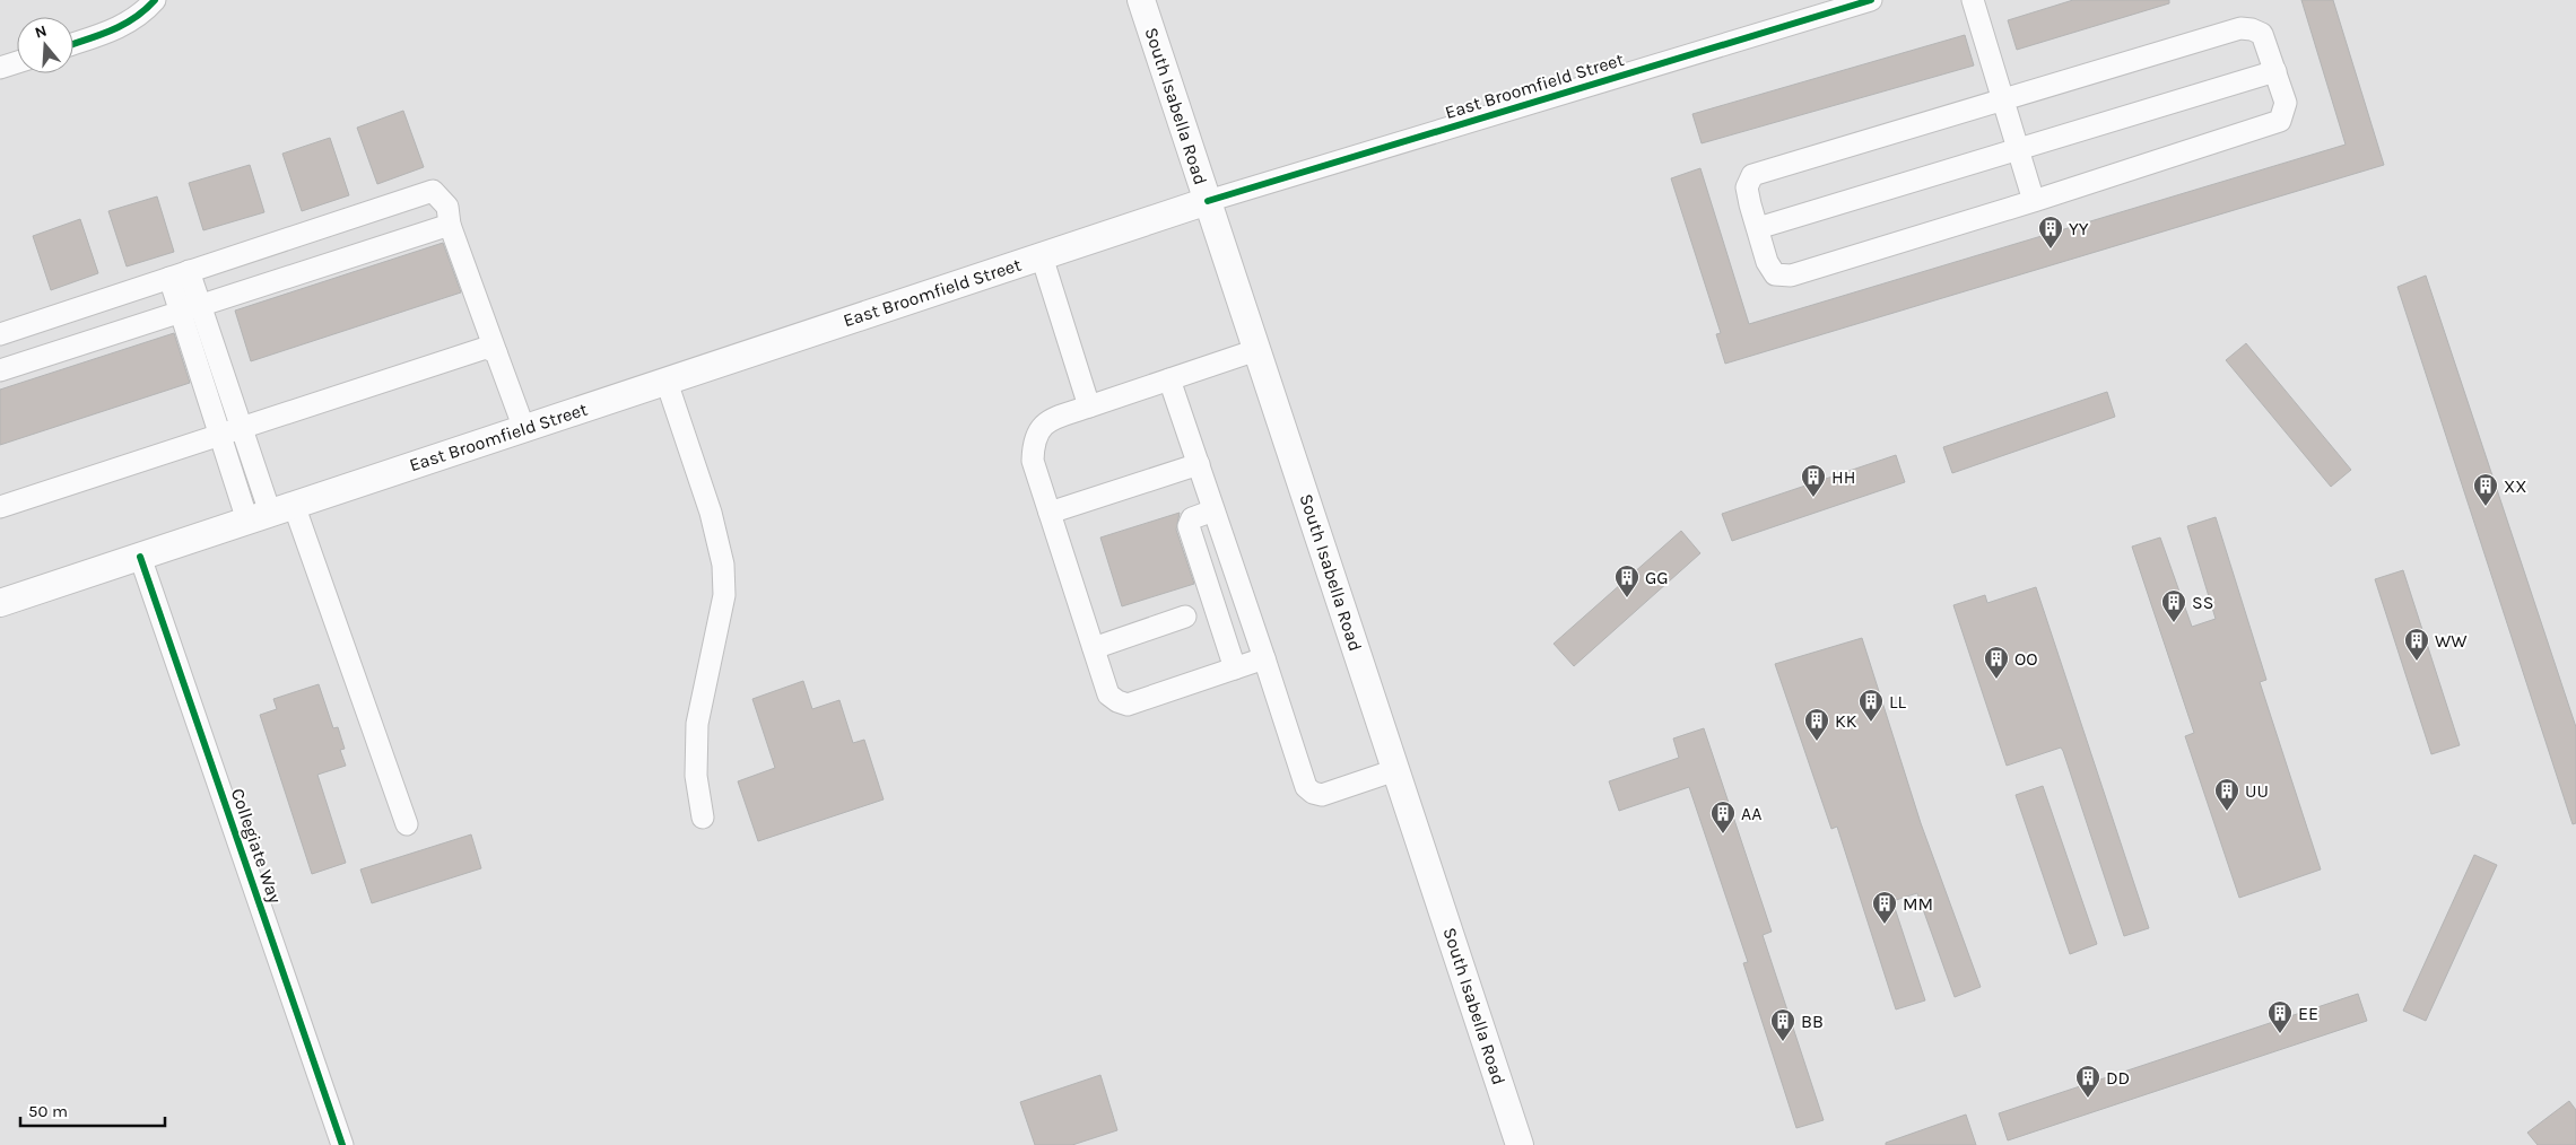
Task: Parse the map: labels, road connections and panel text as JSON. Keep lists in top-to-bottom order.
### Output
{
  "streets": {
    "main road": ["East Broomfield Street", "South Isabella Road"],
    "street": ["Collegiate Way"]
  },
  "crossings": [
    ["East Broomfield Street", "South Isabella Road"],
    ["East Broomfield Street", "Collegiate Way"]
  ],
  "places": {
    "building": [
      "YY",
      "HH",
      "XX",
      "GG",
      "SS",
      "WW",
      "OO",
      "LL",
      "KK",
      "UU",
      "AA",
      "MM",
      "EE",
      "BB",
      "DD"
    ]
  },
  "scale_bar": "50 m",
  "north": "top"
}
